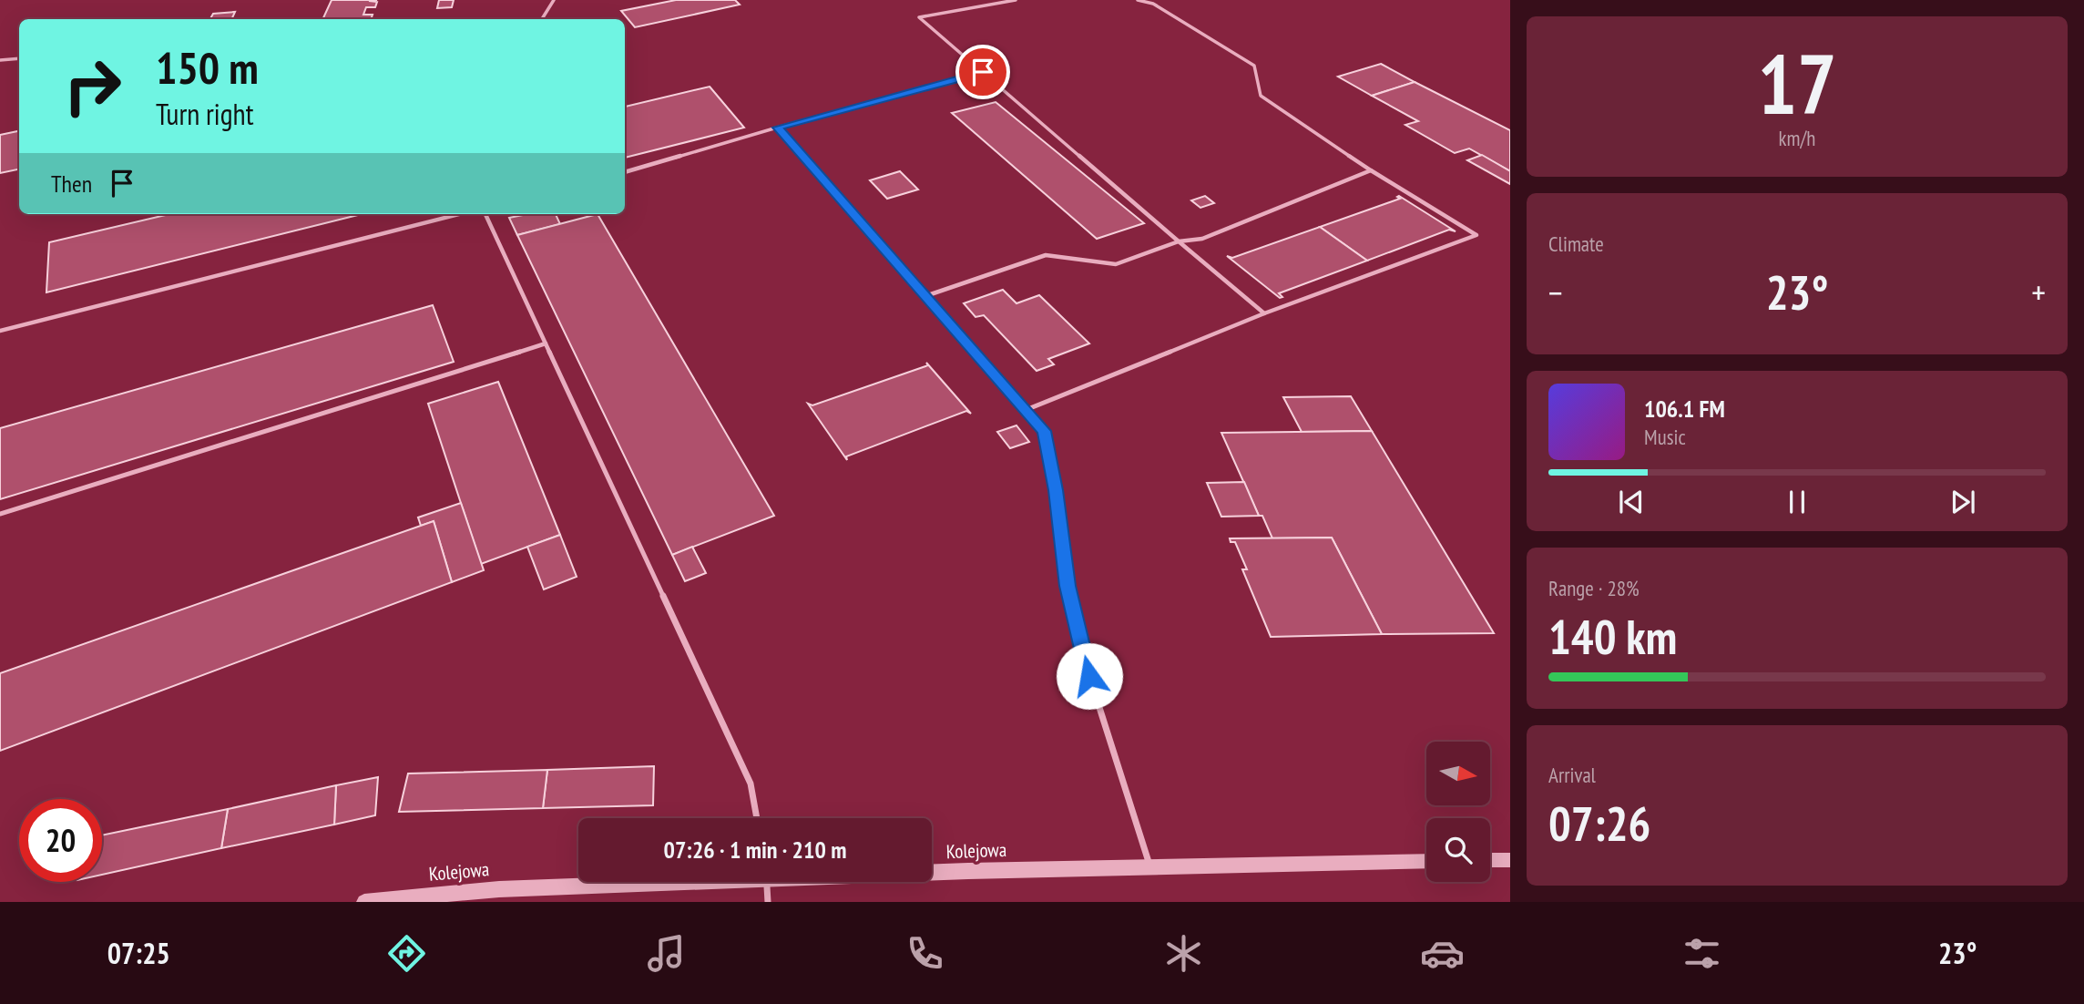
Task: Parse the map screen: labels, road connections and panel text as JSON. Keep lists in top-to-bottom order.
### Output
{
  "streets": {
    "street": ["Kolejowa"]
  },
  "north": "right",
  "page": {
    "tile": [
      ["17", "km/h"],
      "Climate",
      ["Range · 28%", "140 km"],
      ["Arrival", "07:26"]
    ],
    "turn": ["150 m", "Turn right"],
    "then": "Then",
    "heat": ["−", "23°", "+"],
    "song": ["106.1 FM", "Music"],
    "limit": "20",
    "trip": "07:26 · 1 min · 210 m",
    "tabs": ["07:25", "23°"]
  }
}
